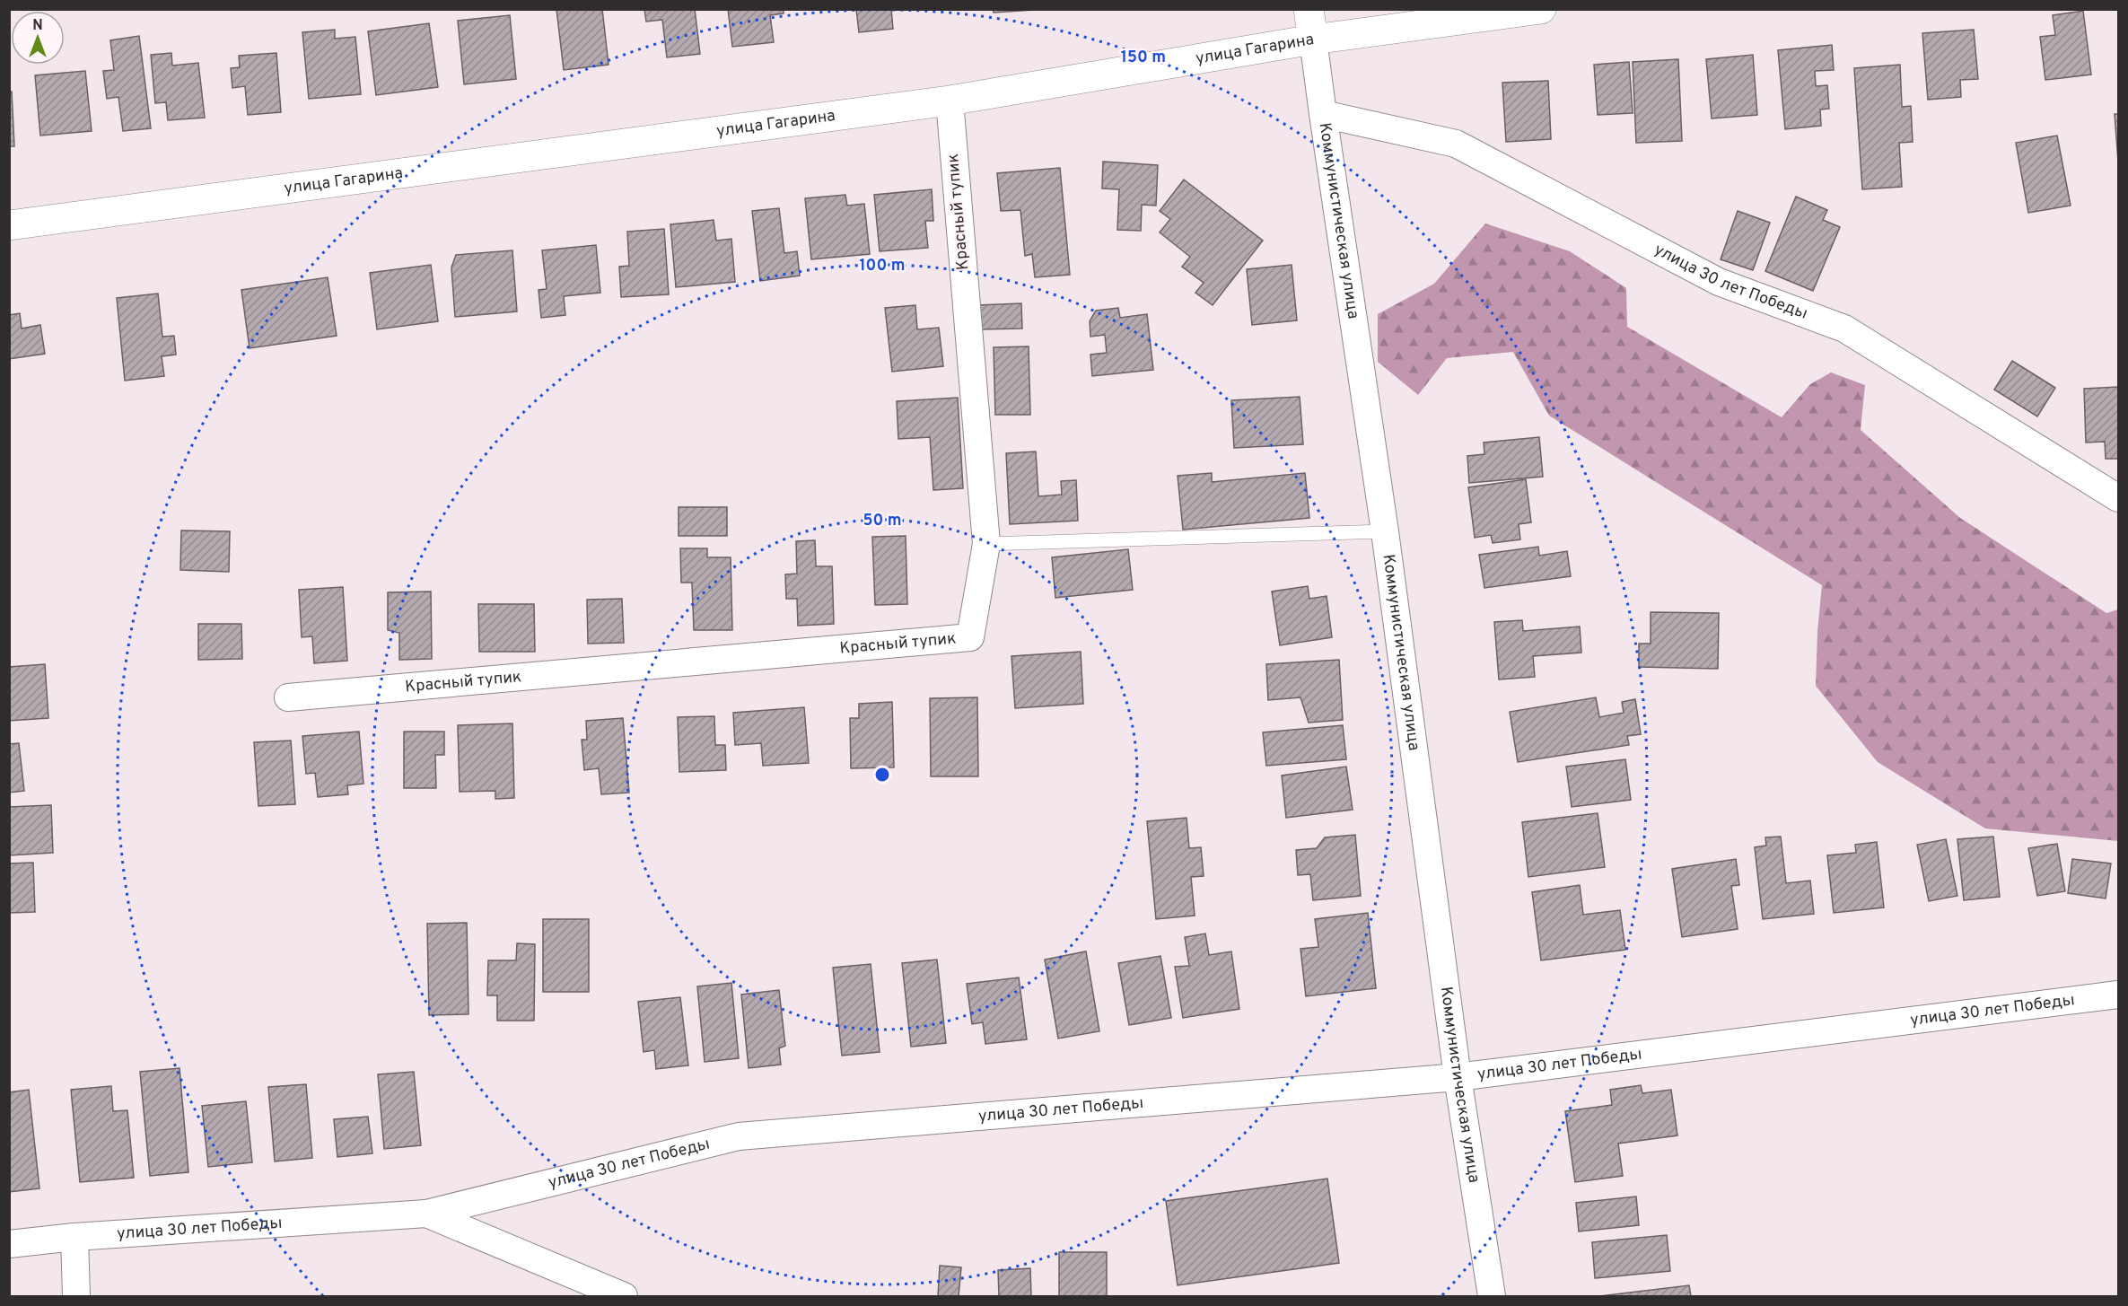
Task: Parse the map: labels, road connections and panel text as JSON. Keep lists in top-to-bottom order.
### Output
{
  "streets": {
    "street": [
      "улица Гагарина",
      "Красный тупик",
      "Коммунистическая улица",
      "улица 30 лет Победы"
    ]
  },
  "crossings": [
    ["улица Гагарина", "Красный тупик"],
    ["улица Гагарина", "Коммунистическая улица"],
    ["Коммунистическая улица", "улица 30 лет Победы"]
  ],
  "north": "top",
  "rings": ["150 m", "100 m", "50 m"]
}
